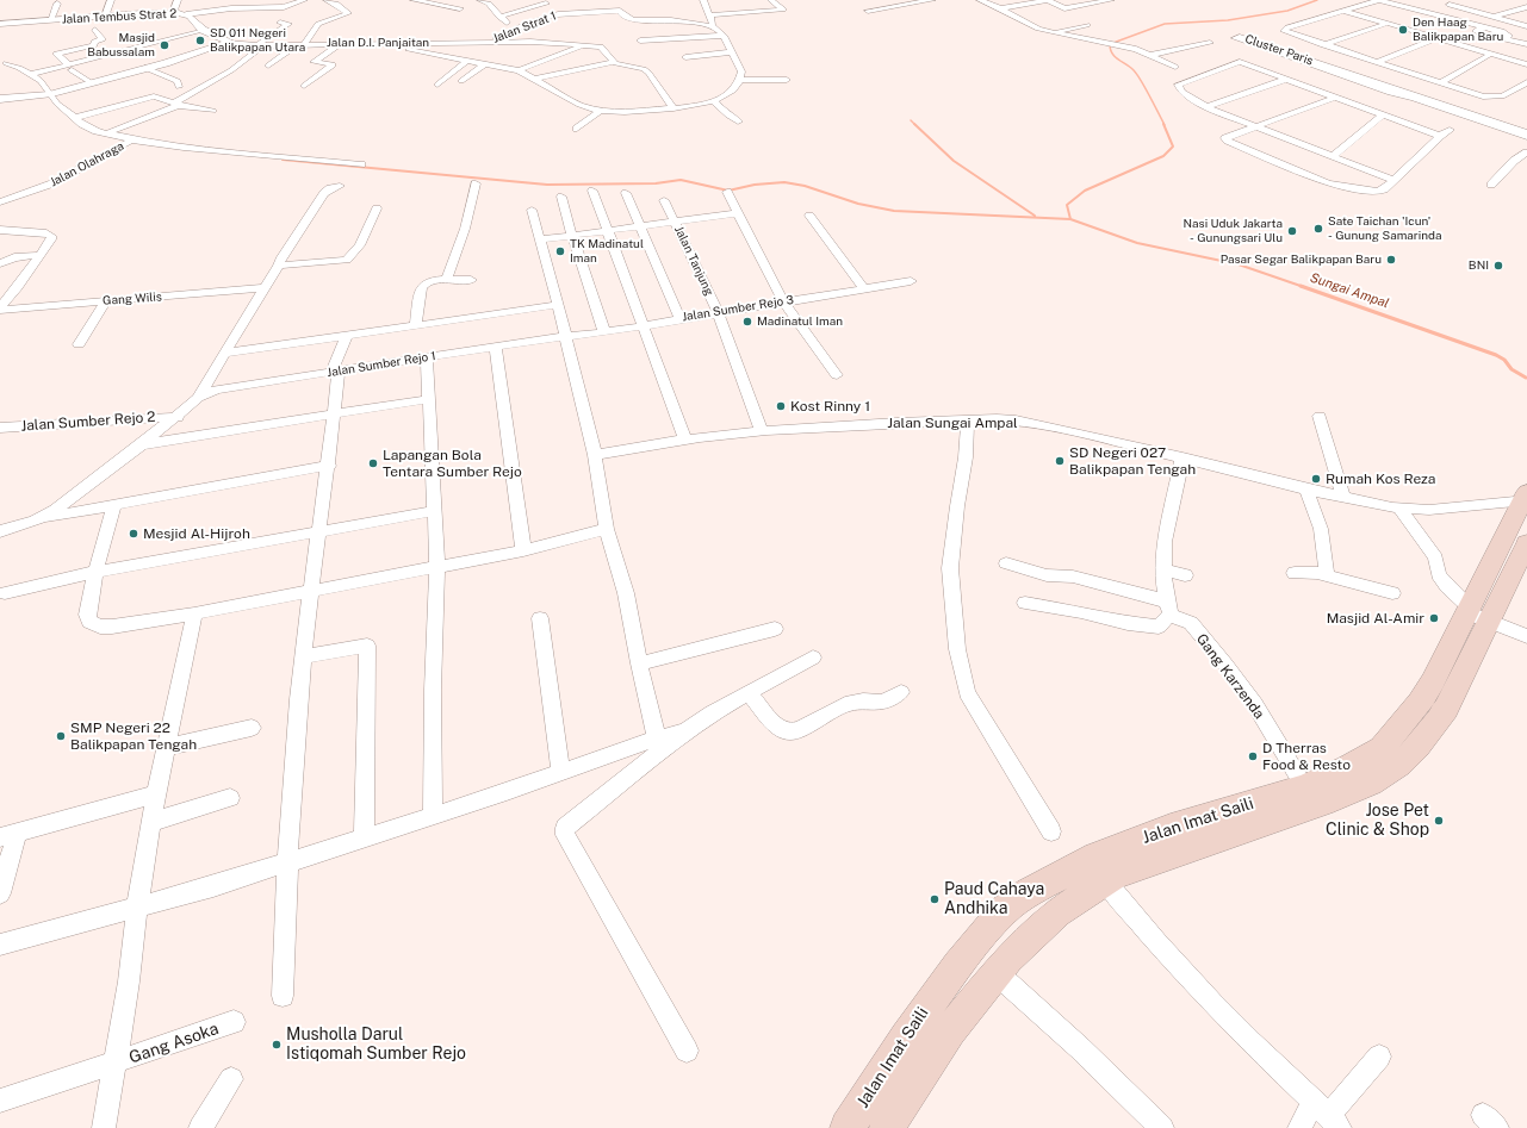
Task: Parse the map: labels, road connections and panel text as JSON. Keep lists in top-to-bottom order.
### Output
{
  "streets": {
    "main road": ["Jalan Imat Saili"],
    "street": [
      "Jalan Tembus Strat 2",
      "Jalan Strat 1",
      "Jalan D.I. Panjaitan",
      "Cluster Paris",
      "Jalan Olahraga",
      "Jalan Tanjung",
      "Gang Wilis",
      "Jalan Sumber Rejo 3",
      "Jalan Sumber Rejo 1",
      "Jalan Sumber Rejo 2",
      "Jalan Sungai Ampal",
      "Gang Karzenda",
      "Gang Asoka"
    ]
  },
  "crossings": [
    ["Jalan Tembus Strat 2", "Jalan D.I. Panjaitan"],
    ["Jalan Strat 1", "Jalan D.I. Panjaitan"],
    ["Jalan D.I. Panjaitan", "Jalan Olahraga"],
    ["Jalan Tanjung", "Jalan Sumber Rejo 3"],
    ["Jalan Tanjung", "Jalan Sungai Ampal"],
    ["Gang Wilis", "Jalan Sumber Rejo 1"],
    ["Jalan Sumber Rejo 3", "Jalan Sumber Rejo 1"],
    ["Jalan Sumber Rejo 1", "Jalan Sumber Rejo 2"],
    ["Jalan Sungai Ampal", "Jalan Imat Saili"],
    ["Gang Karzenda", "Jalan Imat Saili"]
  ],
  "water": ["Sungai Ampal"],
  "places": [
    "Den Haag Balikpapan Baru",
    "SD 011 Negeri Balikpapan Utara",
    "Masjid Babussalam",
    "Sate Taichan 'Icun' - Gunung Samarinda",
    "Nasi Uduk Jakarta - Gunungsari Ulu",
    "TK Madinatul Iman",
    "Pasar Segar Balikpapan Baru",
    "BNI",
    "Madinatul Iman",
    "Kost Rinny 1",
    "SD Negeri 027 Balikpapan Tengah",
    "Lapangan Bola Tentara Sumber Rejo",
    "Rumah Kos Reza",
    "Mesjid Al-Hijroh",
    "Masjid Al-Amir",
    "SMP Negeri 22 Balikpapan Tengah",
    "D Therras Food & Resto",
    "Jose Pet Clinic & Shop",
    "Paud Cahaya Andhika",
    "Musholla Darul Istiqomah Sumber Rejo"
  ]
}
